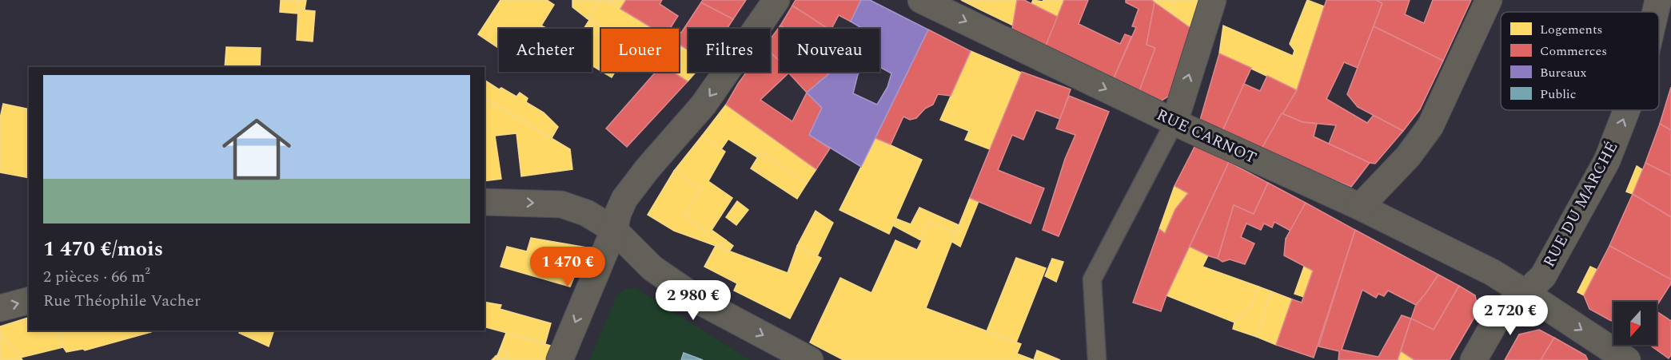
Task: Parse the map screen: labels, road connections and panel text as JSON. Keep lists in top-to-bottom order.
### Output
{
  "streets": {
    "street": ["RUE CARNOT", "RUE DU MARCHÉ"]
  },
  "crossings": [
    ["RUE CARNOT", "RUE DU MARCHÉ"]
  ],
  "one_way": ["RUE CARNOT"],
  "legend": [
    "Logements",
    "Commerces",
    "Bureaux",
    "Public"
  ],
  "north": "bottom",
  "page": {
    "chip": [
      "Acheter",
      "Louer",
      "Filtres",
      "Nouveau"
    ],
    "list": [
      {
        "name": "1 470 €/mois",
        "note": "2 pièces · 66 m² · Rue Théophile Vacher"
      }
    ],
    "price": ["1 470 €", "2 980 €", "2 720 €"]
  }
}
